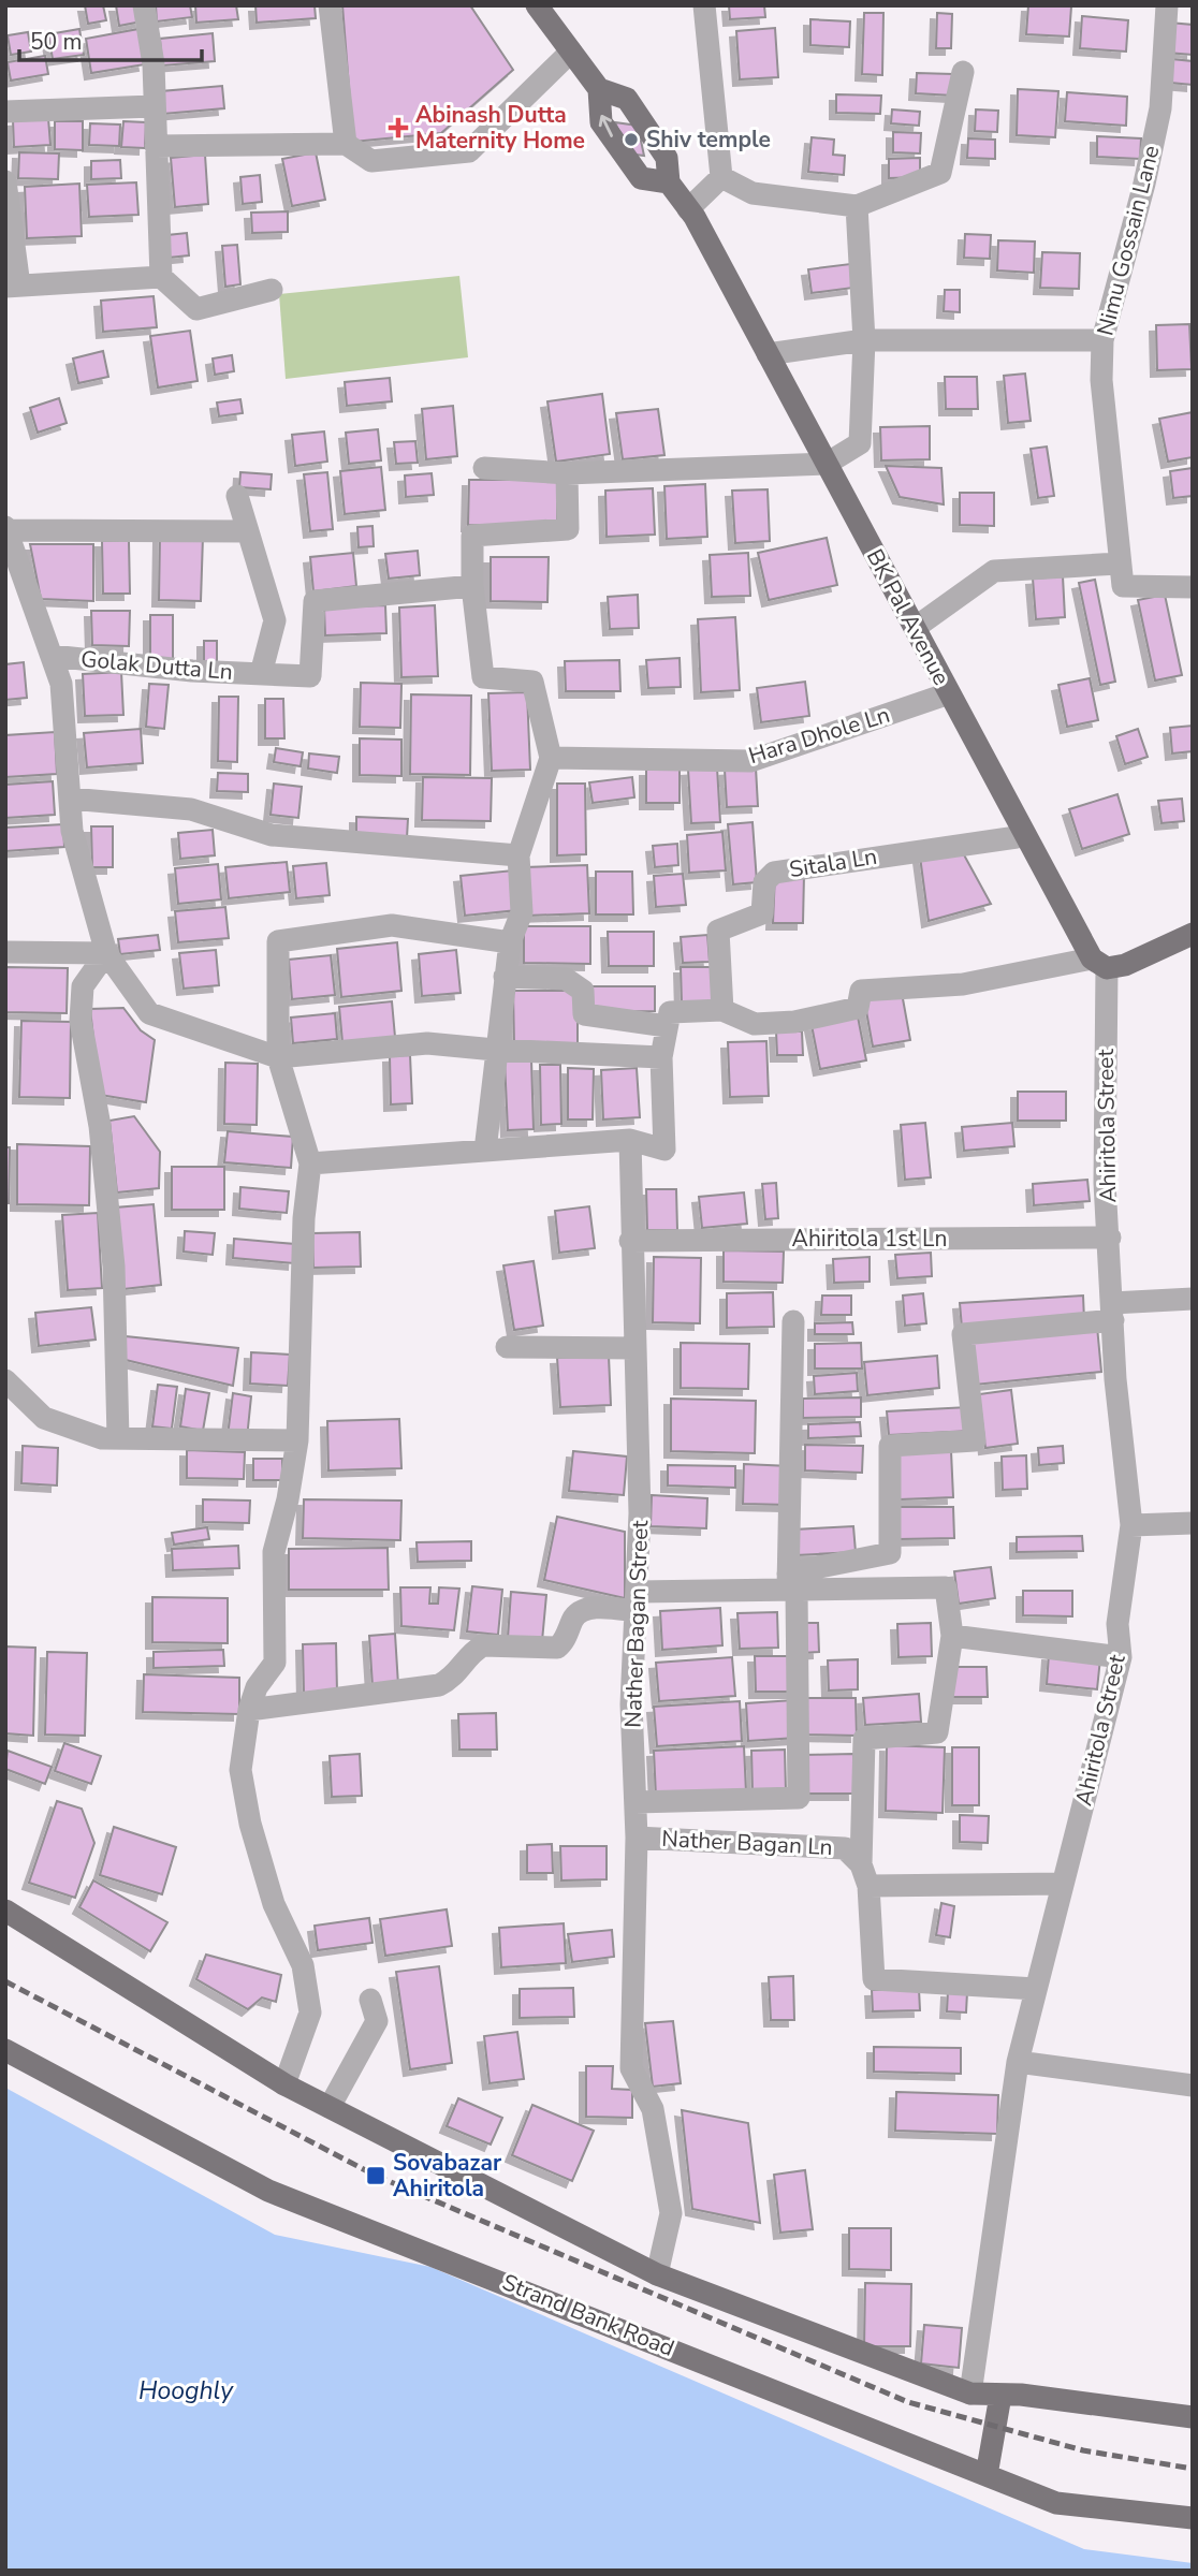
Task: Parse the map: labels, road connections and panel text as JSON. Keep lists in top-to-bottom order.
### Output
{
  "streets": {
    "main road": ["BK Pal Avenue", "Strand Bank Road"],
    "street": [
      "Nimu Gossain Lane",
      "Golak Dutta Ln",
      "Hara Dhole Ln",
      "Sitala Ln",
      "Ahiritola Street",
      "Ahiritola 1st Ln",
      "Nather Bagan Street",
      "Nather Bagan Ln"
    ]
  },
  "crossings": [
    ["BK Pal Avenue", "Hara Dhole Ln"],
    ["BK Pal Avenue", "Ahiritola Street"],
    ["Ahiritola Street", "Ahiritola 1st Ln"],
    ["Ahiritola Street", "Nather Bagan Ln"],
    ["Ahiritola 1st Ln", "Nather Bagan Street"],
    ["Nather Bagan Street", "Nather Bagan Ln"]
  ],
  "water": ["Hooghly"],
  "places": {
    "health": ["Abinash Dutta Maternity Home"],
    "other": ["Shiv temple"],
    "transit": ["Sovabazar Ahiritola"]
  },
  "scale_bar": "50 m"
}
